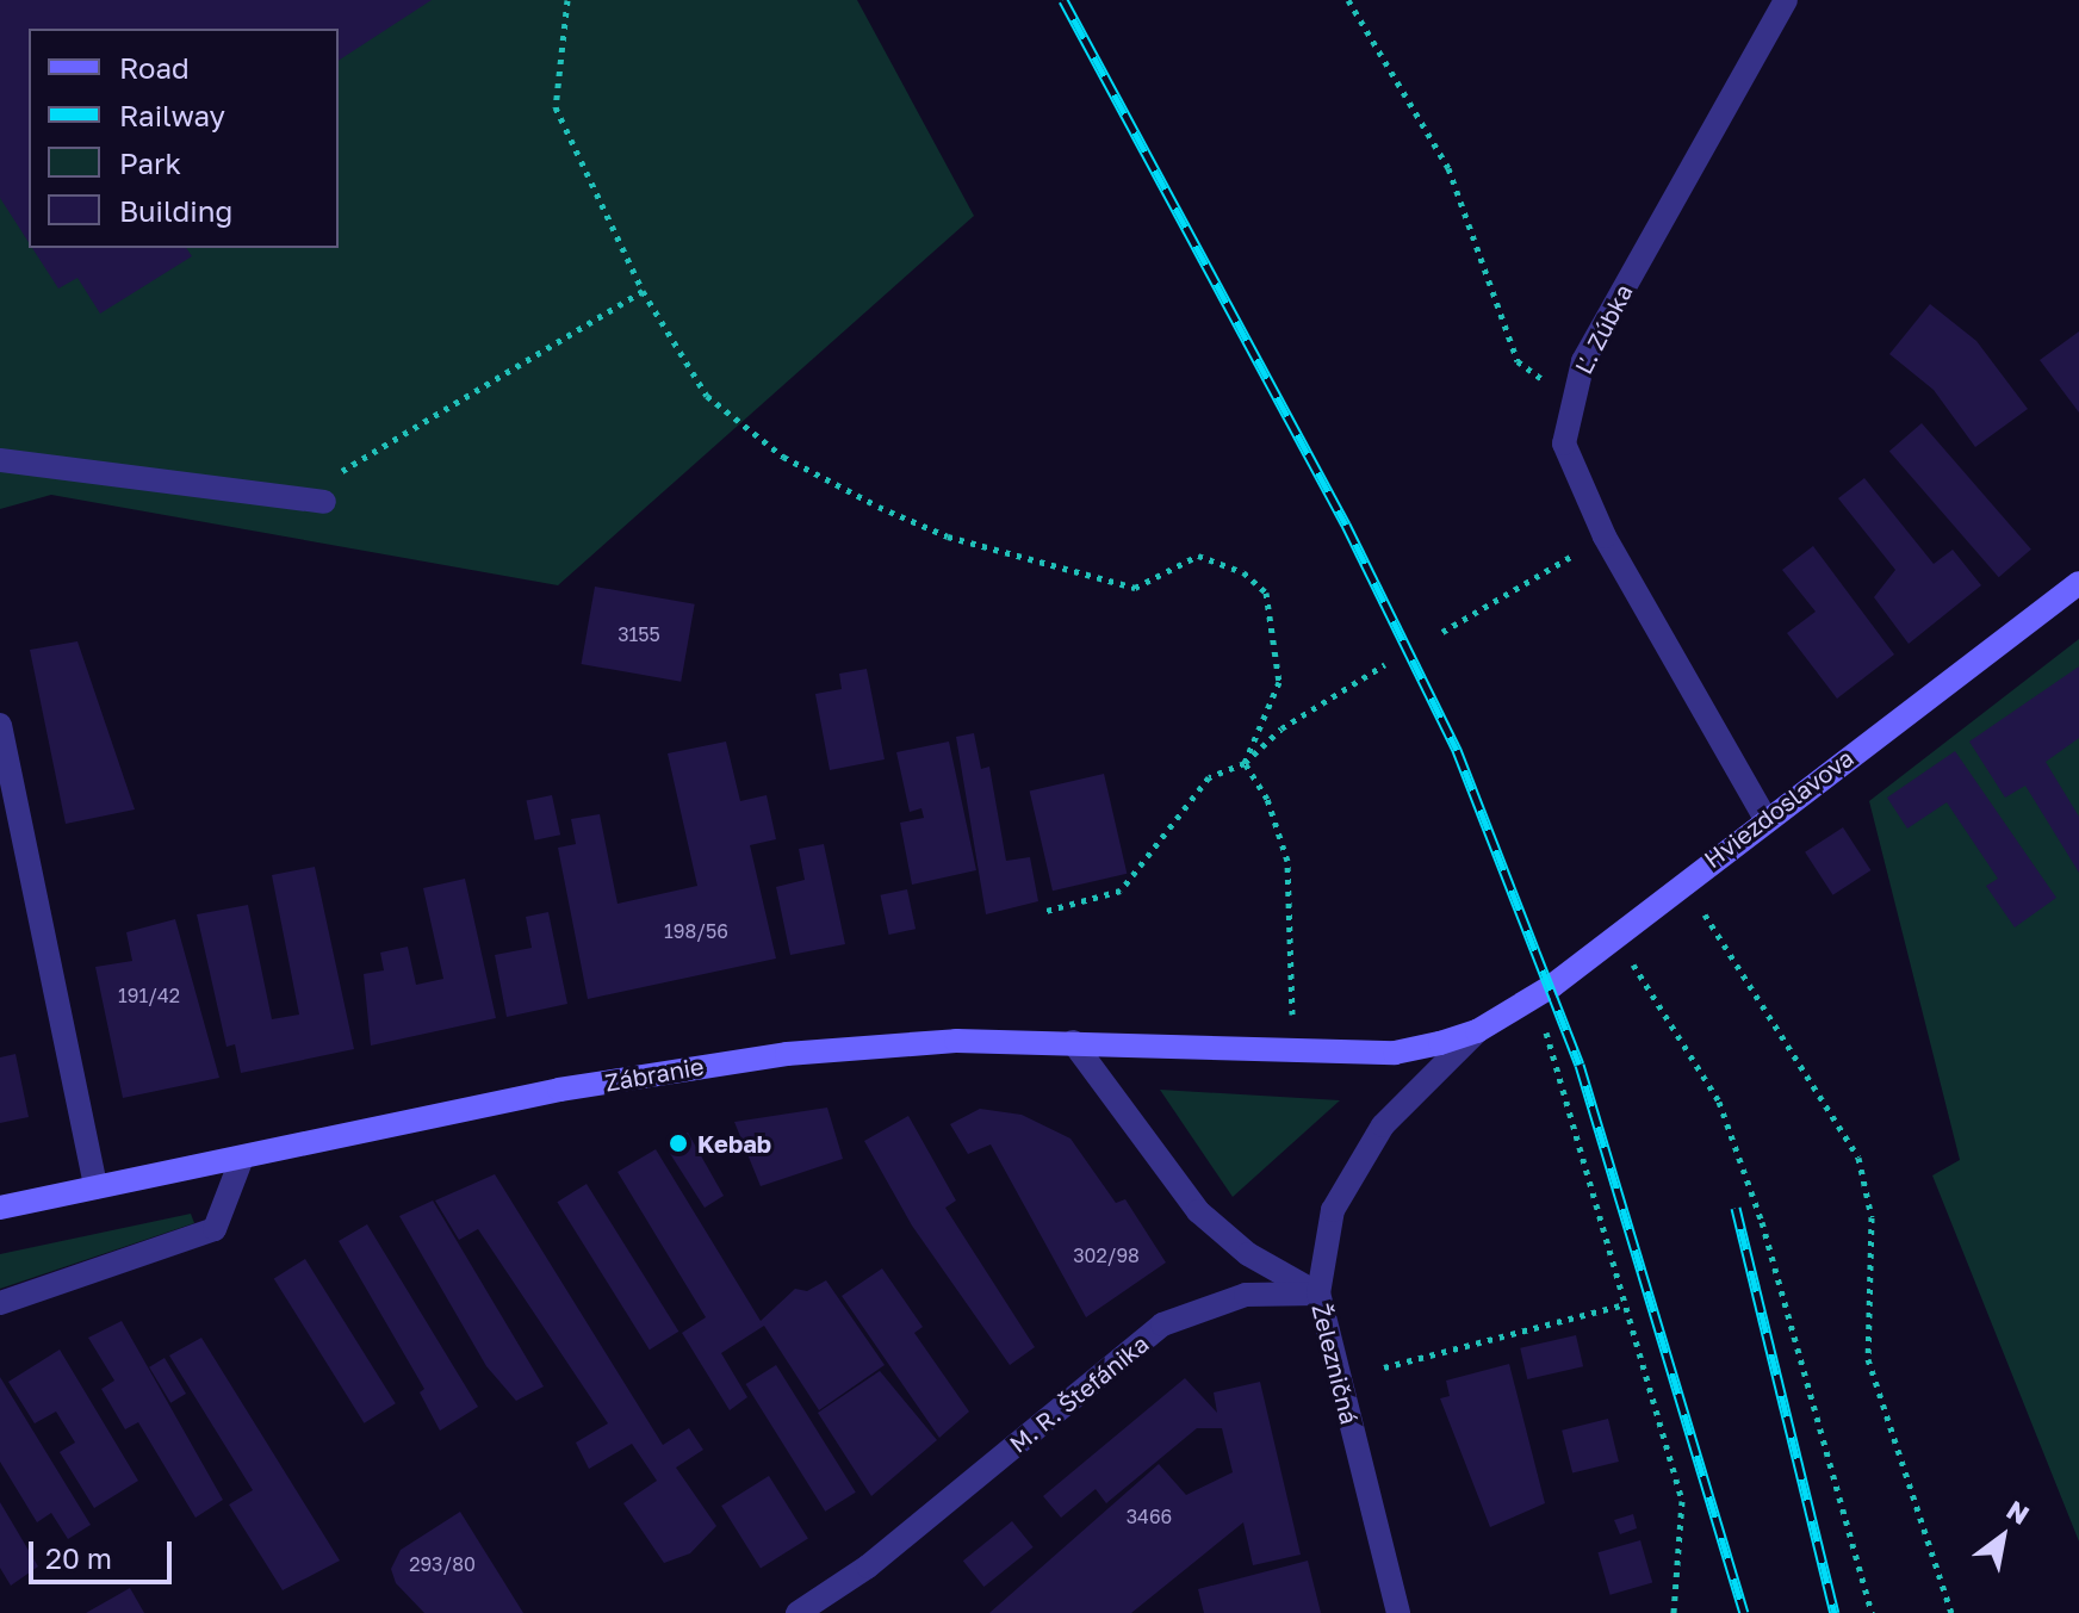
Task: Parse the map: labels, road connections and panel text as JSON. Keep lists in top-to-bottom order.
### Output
{
  "streets": {
    "main road": ["Hviezdoslavova", "Zábranie"],
    "street": ["Ľ. Zúbka", "Železničná", "M. R. Štefánika"]
  },
  "crossings": [
    ["Ľ. Zúbka", "Hviezdoslavova"],
    ["Hviezdoslavova", "Zábranie"],
    ["Zábranie", "Železničná"],
    ["Železničná", "M. R. Štefánika"]
  ],
  "places": ["Kebab"],
  "house_numbers": [
    "3155",
    "198/56",
    "191/42",
    "302/98",
    "3466",
    "293/80"
  ],
  "legend": [
    "Road",
    "Railway",
    "Park",
    "Building"
  ],
  "scale_bar": "20 m",
  "north": "top right"
}
